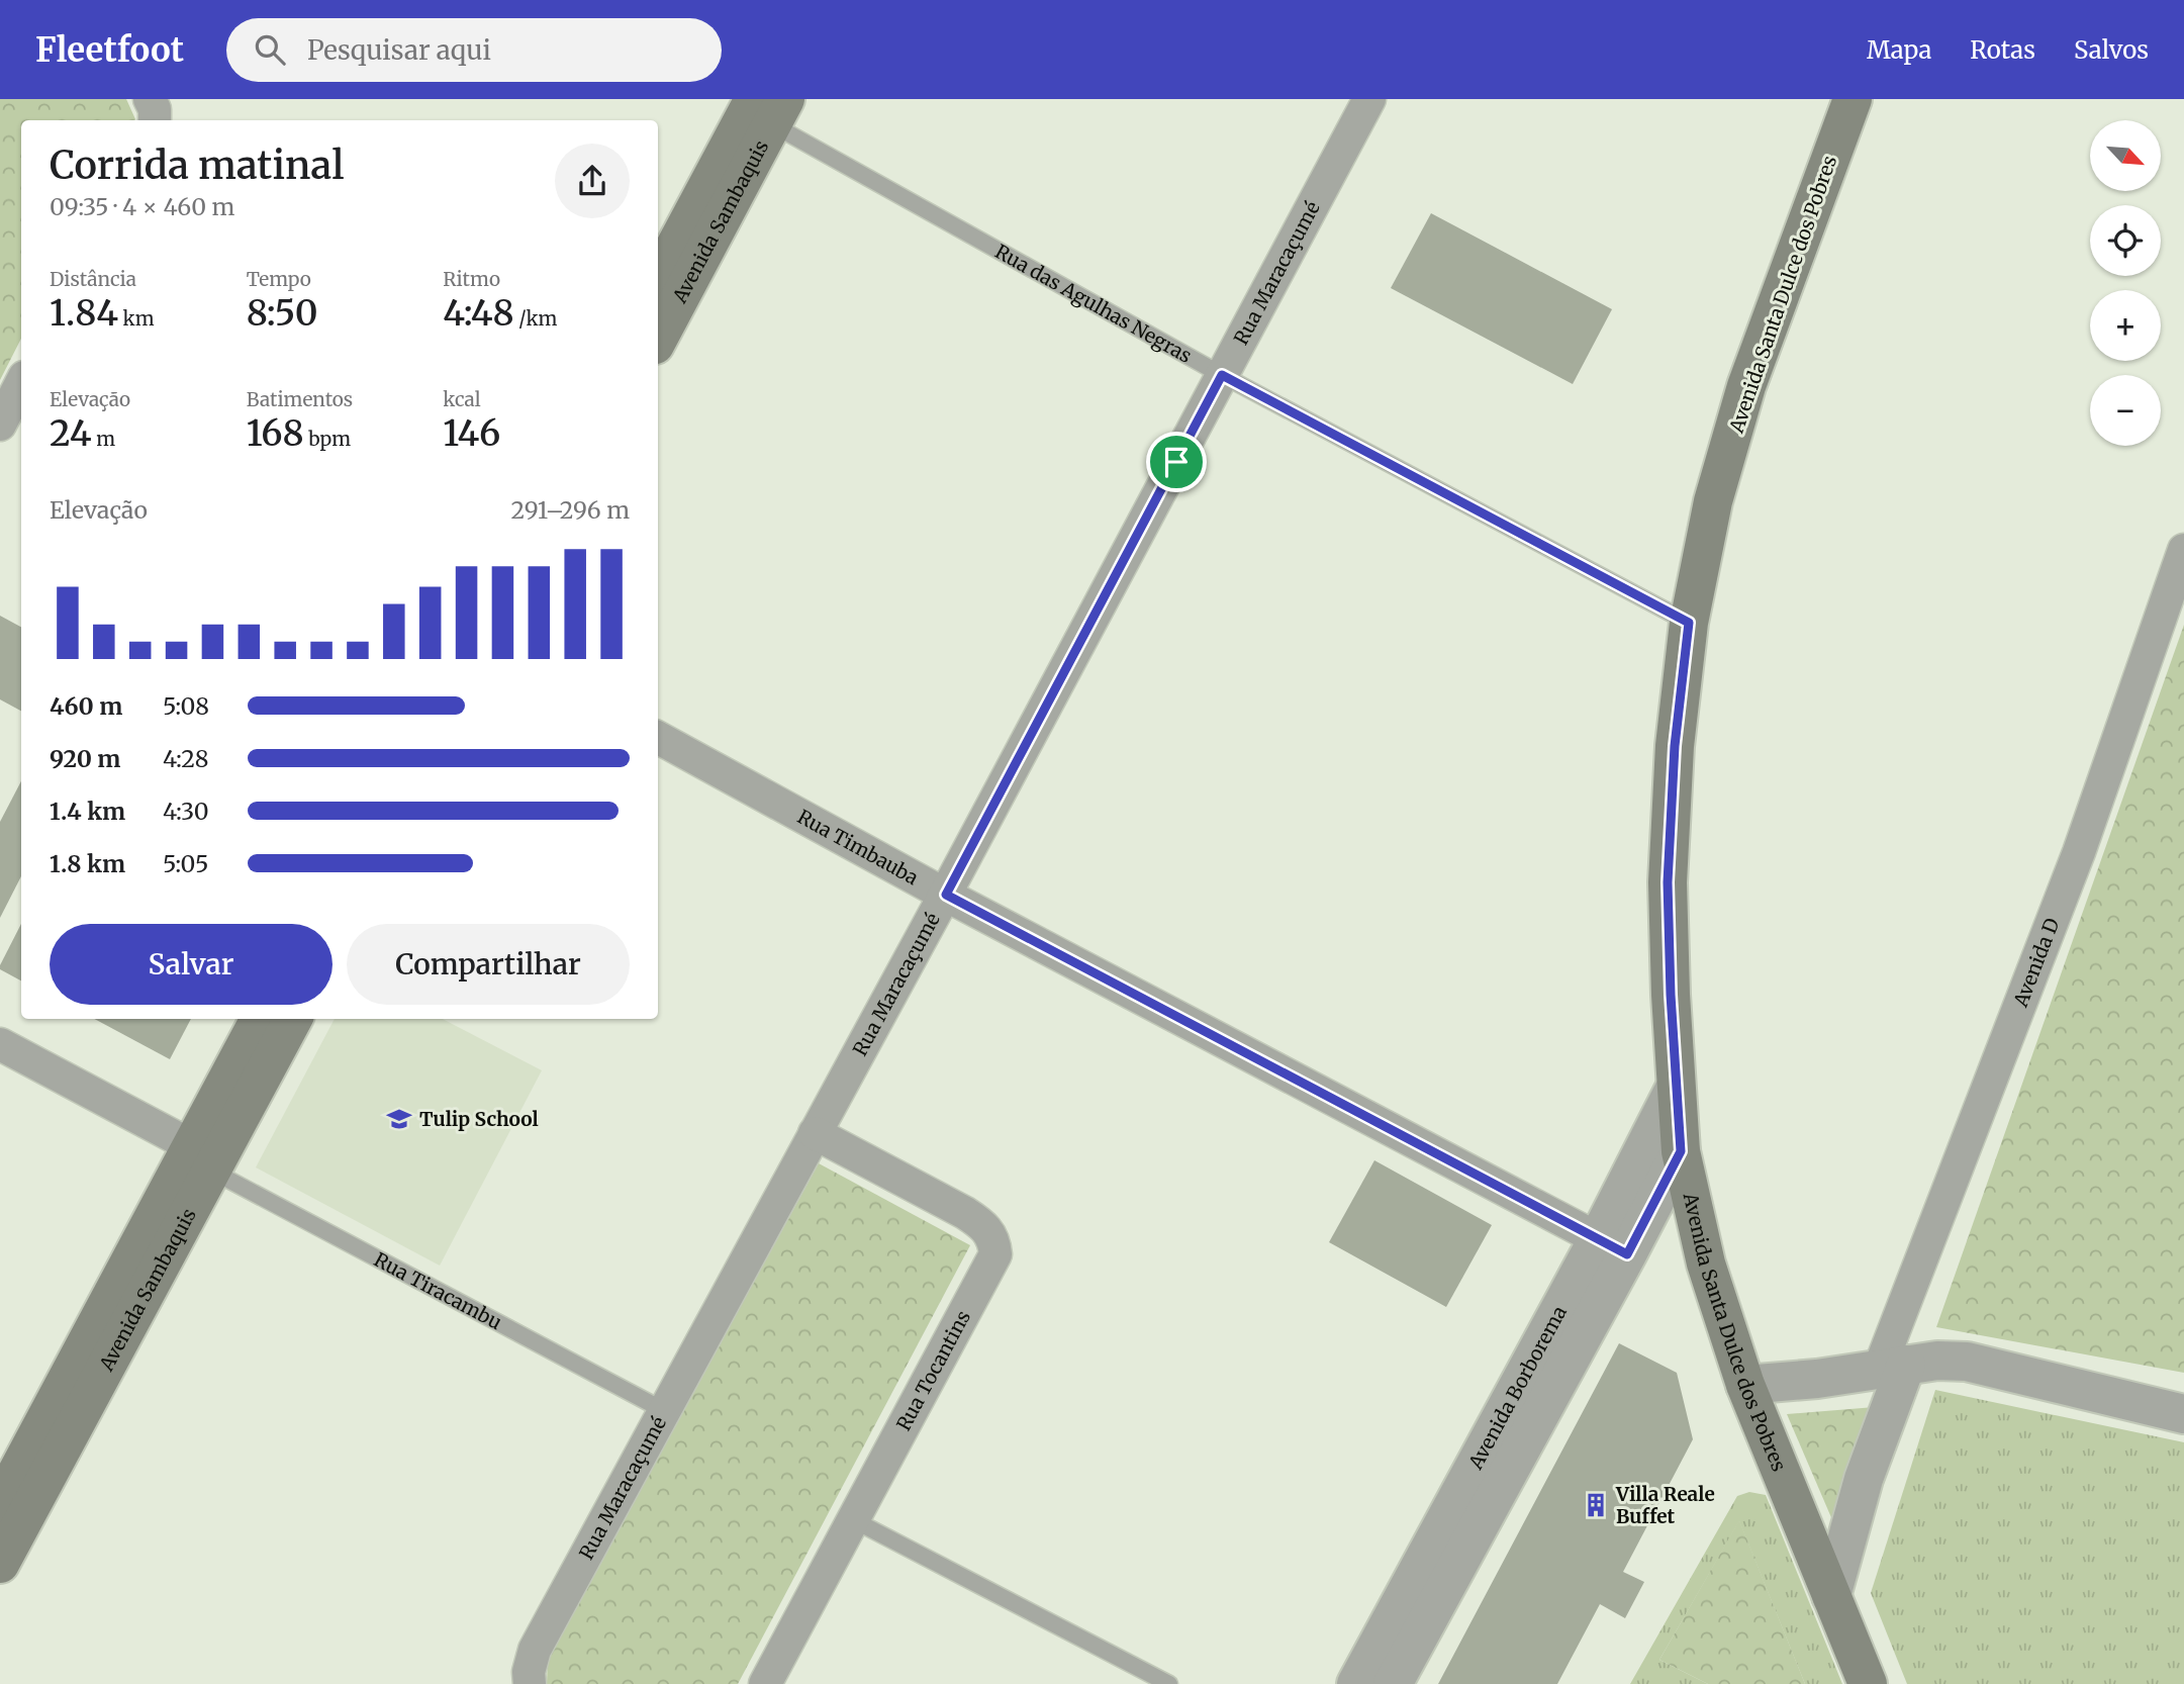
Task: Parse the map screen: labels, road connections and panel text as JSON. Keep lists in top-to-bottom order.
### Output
{
  "streets": {
    "main road": ["Avenida Sambaquis", "Avenida Santa Dulce dos Pobres"],
    "street": [
      "Rua Maracaçumé",
      "Rua Timbauba",
      "Avenida D",
      "Rua Tiracambu",
      "Rua Tocantins",
      "Avenida Borborema"
    ],
    "lane": ["Rua das Agulhas Negras"]
  },
  "crossings": [
    ["Avenida Sambaquis", "Rua das Agulhas Negras"],
    ["Avenida Sambaquis", "Rua Tiracambu"],
    ["Rua Maracaçumé", "Rua das Agulhas Negras"],
    ["Rua Maracaçumé", "Rua Timbauba"],
    ["Rua Maracaçumé", "Rua Tiracambu"],
    ["Rua Maracaçumé", "Rua Tocantins"],
    ["Avenida Santa Dulce dos Pobres", "Rua das Agulhas Negras"],
    ["Avenida Santa Dulce dos Pobres", "Avenida Borborema"],
    ["Rua Timbauba", "Avenida Borborema"]
  ],
  "places": {
    "school or university": ["Tulip School"],
    "building": ["Villa Reale Buffet"]
  },
  "north": "bottom right",
  "page": {
    "header": "Fleetfoot",
    "search": "Pesquisar aqui",
    "nav": ["Mapa", "Rotas", "Salvos"],
    "map_buttons": ["+", "−"],
    "heading": ["Corrida matinal", "09:35 · 4 × 460 m"],
    "stats": [
      ["Distância", "1.84 km"],
      ["Tempo", "8:50"],
      ["Ritmo", "4:48 /km"],
      ["Elevação", "24 m"],
      ["Batimentos", "168 bpm"],
      ["kcal", "146"]
    ],
    "chart": ["Elevação", "291–296 m"],
    "list": [
      {
        "name": "460 m",
        "note": "5:08"
      },
      {
        "name": "920 m",
        "note": "4:28"
      },
      {
        "name": "1.4 km",
        "note": "4:30"
      },
      {
        "name": "1.8 km",
        "note": "5:05"
      }
    ],
    "buttons": ["Salvar", "Compartilhar"]
  }
}
